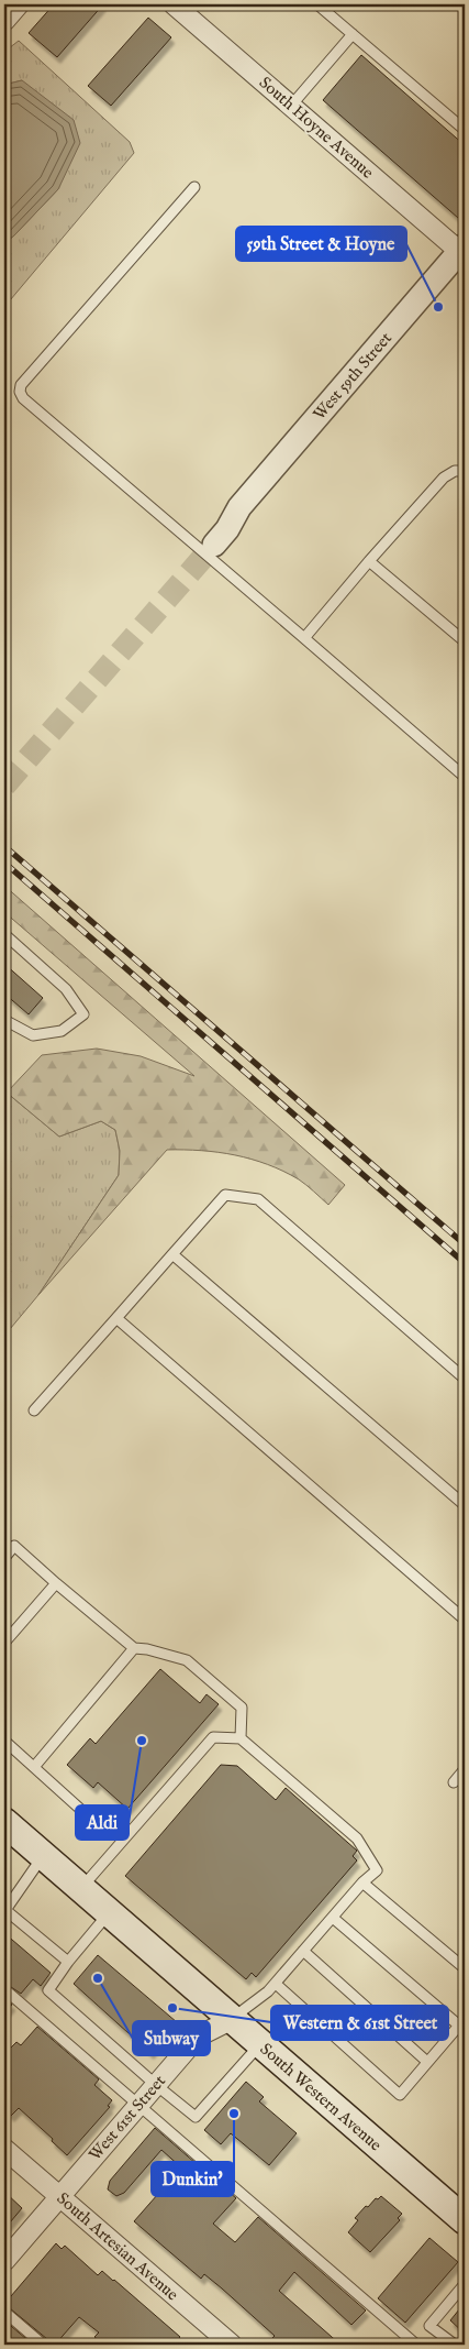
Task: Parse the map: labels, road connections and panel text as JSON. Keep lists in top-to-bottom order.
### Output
{
  "streets": {
    "main road": ["South Western Avenue"],
    "street": [
      "South Hoyne Avenue",
      "West 59th Street",
      "West 61st Street",
      "South Artesian Avenue"
    ]
  },
  "crossings": [
    ["South Hoyne Avenue", "West 59th Street"],
    ["South Western Avenue", "West 61st Street"],
    ["West 61st Street", "South Artesian Avenue"]
  ],
  "places": [
    "59th Street & Hoyne",
    "Aldi",
    "Subway",
    "Western & 61st Street",
    "Dunkin'"
  ]
}
